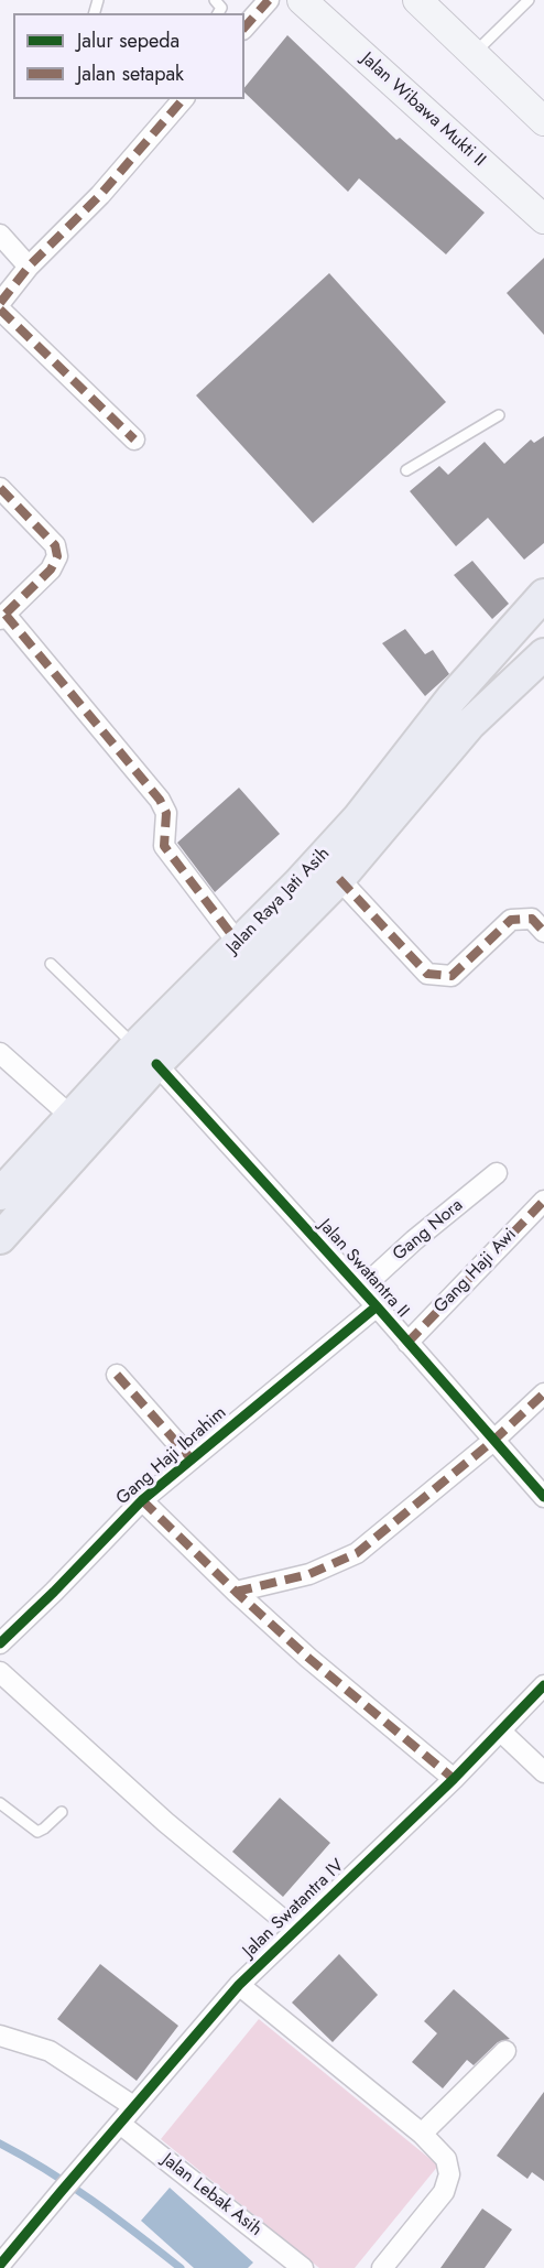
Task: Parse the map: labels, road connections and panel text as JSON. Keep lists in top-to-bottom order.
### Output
{
  "streets": {
    "main road": ["Jalan Wibawa Mukti II", "Jalan Raya Jati Asih"],
    "street": [
      "Gang Nora",
      "Jalan Swatantra II",
      "Gang Haji Awi",
      "Gang Haji Ibrahim",
      "Jalan Swatantra IV",
      "Jalan Lebak Asih"
    ]
  },
  "crossings": [
    ["Jalan Raya Jati Asih", "Jalan Swatantra II"],
    ["Gang Nora", "Jalan Swatantra II"],
    ["Jalan Swatantra II", "Gang Haji Awi"],
    ["Jalan Swatantra II", "Gang Haji Ibrahim"],
    ["Jalan Swatantra IV", "Jalan Lebak Asih"]
  ],
  "legend": ["Jalur sepeda", "Jalan setapak"]
}
